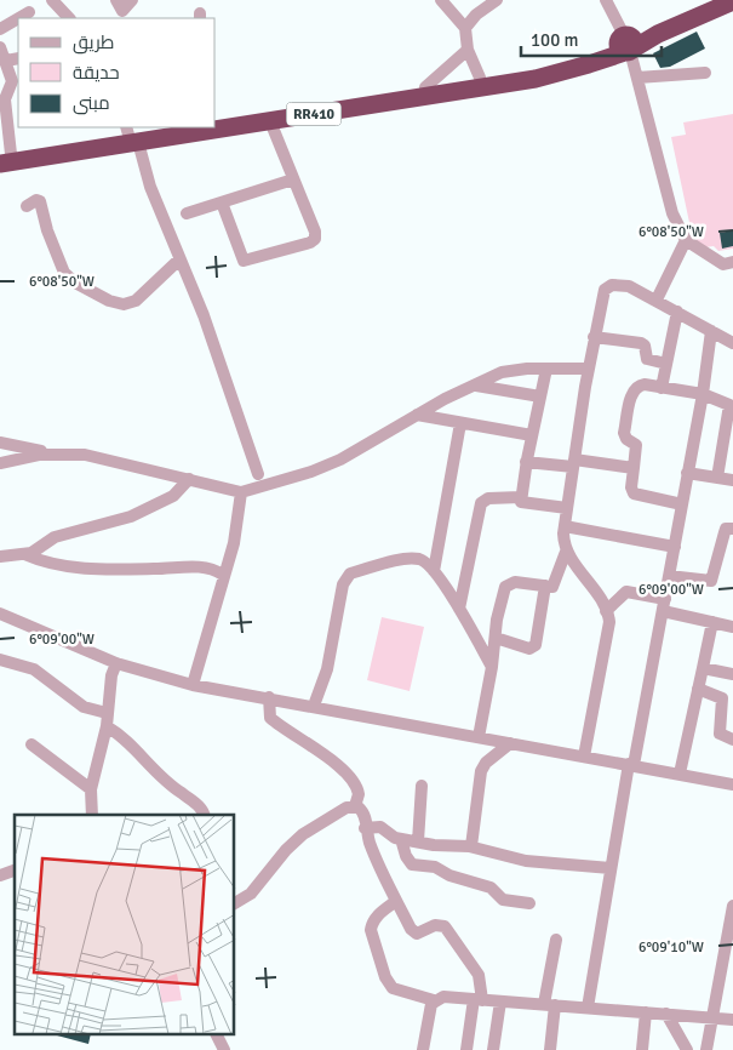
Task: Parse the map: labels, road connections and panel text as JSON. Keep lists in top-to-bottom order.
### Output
{
  "streets": {
    "highway": ["RR410"]
  },
  "legend": ["طريق", "حديقة", "مبنى"],
  "scale_bar": "100 m",
  "coordinates": ["6°08'50\"W", "6°09'00\"W", "6°09'10\"W"]
}
